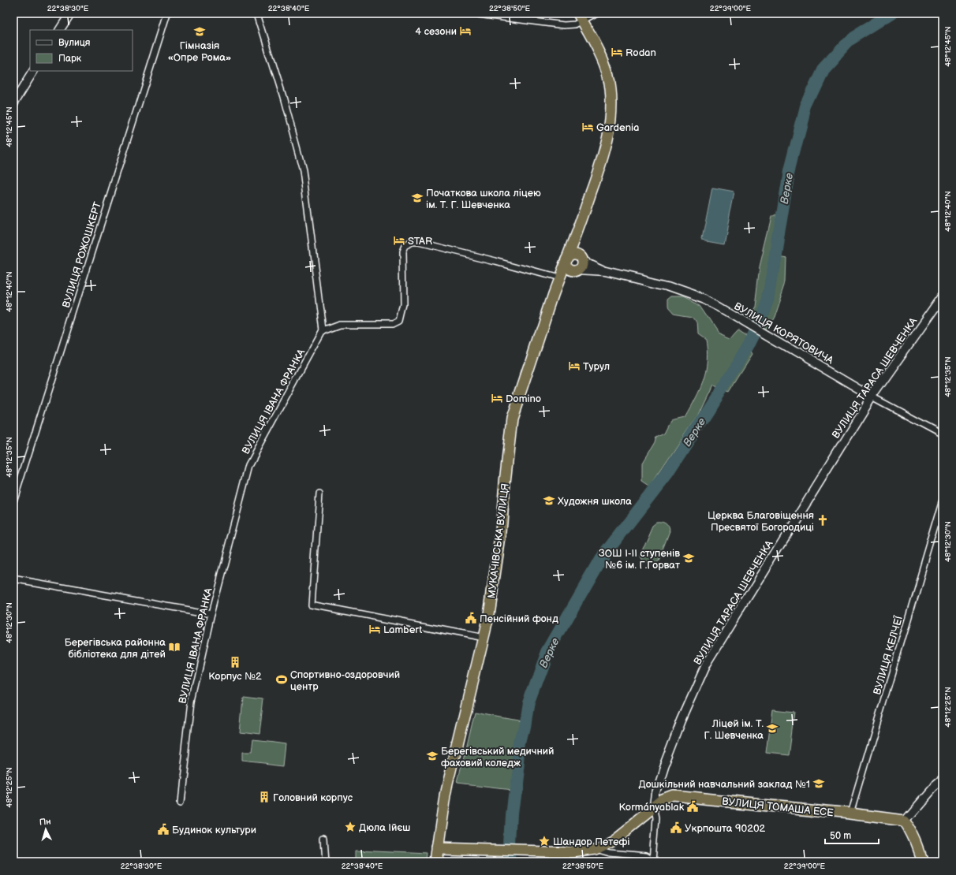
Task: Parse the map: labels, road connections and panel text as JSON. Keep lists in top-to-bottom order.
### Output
{
  "streets": {
    "highway": ["МУКАЧІВСЬКА ВУЛИЦЯ", "ВУЛИЦЯ ТОМАША ЕСЕ"],
    "street": [
      "ВУЛИЦЯ РОЖОШКЕРТ",
      "ВУЛИЦЯ КОРЯТОВИЧА",
      "ВУЛИЦЯ ТАРАСА ШЕВЧЕНКА",
      "ВУЛИЦЯ ІВАНА ФРАНКА",
      "ВУЛИЦЯ КЕЛЧЕЇ"
    ]
  },
  "crossings": [
    ["ВУЛИЦЯ КОРЯТОВИЧА", "ВУЛИЦЯ ТАРАСА ШЕВЧЕНКА"],
    ["ВУЛИЦЯ КОРЯТОВИЧА", "МУКАЧІВСЬКА ВУЛИЦЯ"],
    ["ВУЛИЦЯ ТАРАСА ШЕВЧЕНКА", "ВУЛИЦЯ ТОМАША ЕСЕ"],
    ["ВУЛИЦЯ КЕЛЧЕЇ", "ВУЛИЦЯ ТОМАША ЕСЕ"]
  ],
  "water": ["Верке"],
  "places": {
    "hotel": [
      "4 сезони",
      "Rodan",
      "Gardenia",
      "STAR",
      "Турул",
      "Domino",
      "Lambert"
    ],
    "school or university": [
      "Гімназія «Опре Рома»",
      "Початкова школа ліцею ім. Т. Г. Шевченка",
      "Художня школа",
      "ЗОШ І-ІІ ступенів №6 ім. Г.Горват",
      "Ліцей ім. Т. Г. Шевченка",
      "Берегівський медичний фаховий коледж",
      "Дошкільний навчальний заклад №1"
    ],
    "church": ["Церква Благовіщення Пресвятої Богородиці"],
    "public building": [
      "Пенсійний фонд",
      "Kormányablak",
      "Укрпошта 90202",
      "Будинок культури"
    ],
    "library": ["Берегівська районна бібліотека для дітей"],
    "building": ["Корпус №2", "Головний корпус"],
    "sports": ["Спортивно-оздоровчий центр"],
    "place": ["Дюла Ійєш", "Шандор Петефі"]
  },
  "legend": ["Вулиця", "Парк"],
  "scale_bar": "50 m",
  "north": "top",
  "coordinates": [
    "22°38'30\"E",
    "22°38'40\"E",
    "22°38'50\"E",
    "22°39'00\"E",
    "48°12'45\"N",
    "48°12'40\"N",
    "48°12'35\"N",
    "48°12'30\"N",
    "48°12'25\"N"
  ]
}
